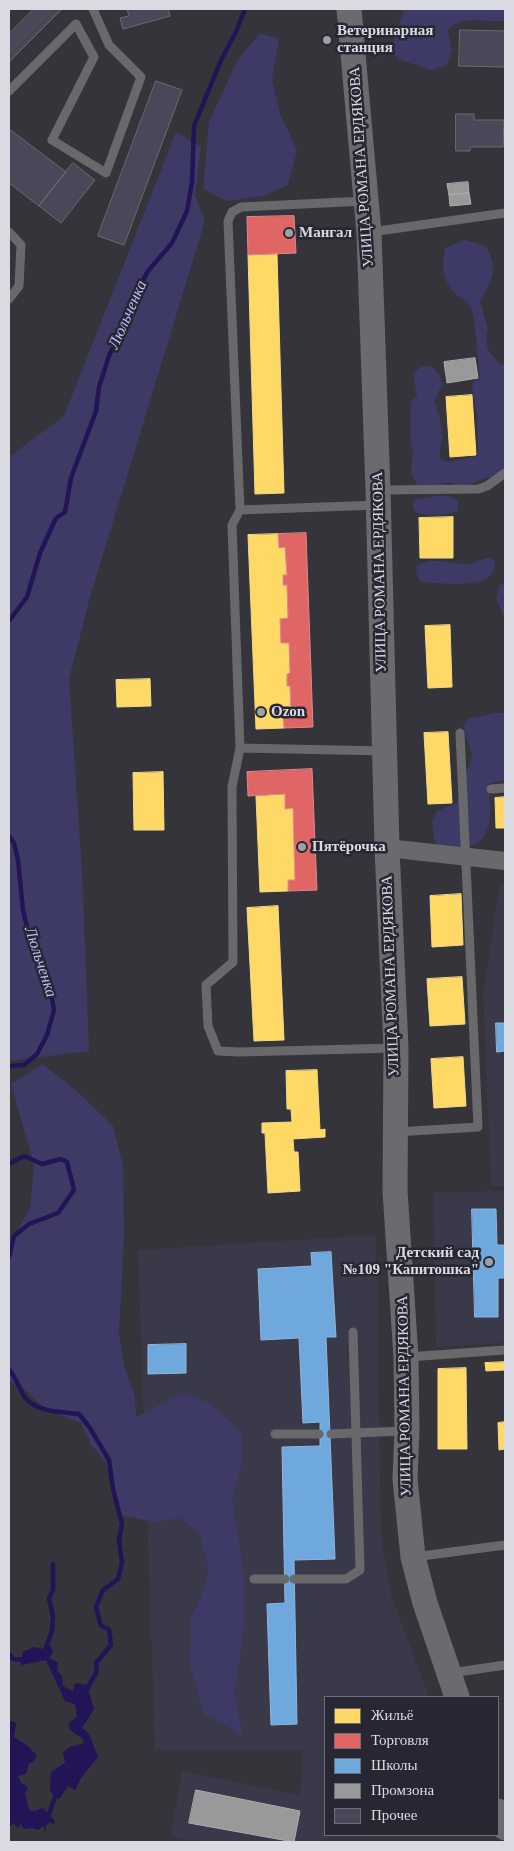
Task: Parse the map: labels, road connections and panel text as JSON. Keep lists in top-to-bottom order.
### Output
{
  "streets": {
    "street": ["УЛИЦА РОМАНА ЕРДЯКОВА"]
  },
  "water": ["Люльченка"],
  "places": [
    "Ветеринарная станция",
    "Мангал",
    "Ozon",
    "Пятёрочка",
    "Детский сад №109 \"Капитошка\""
  ],
  "legend": [
    "Жильё",
    "Торговля",
    "Школы",
    "Промзона",
    "Прочее"
  ]
}
